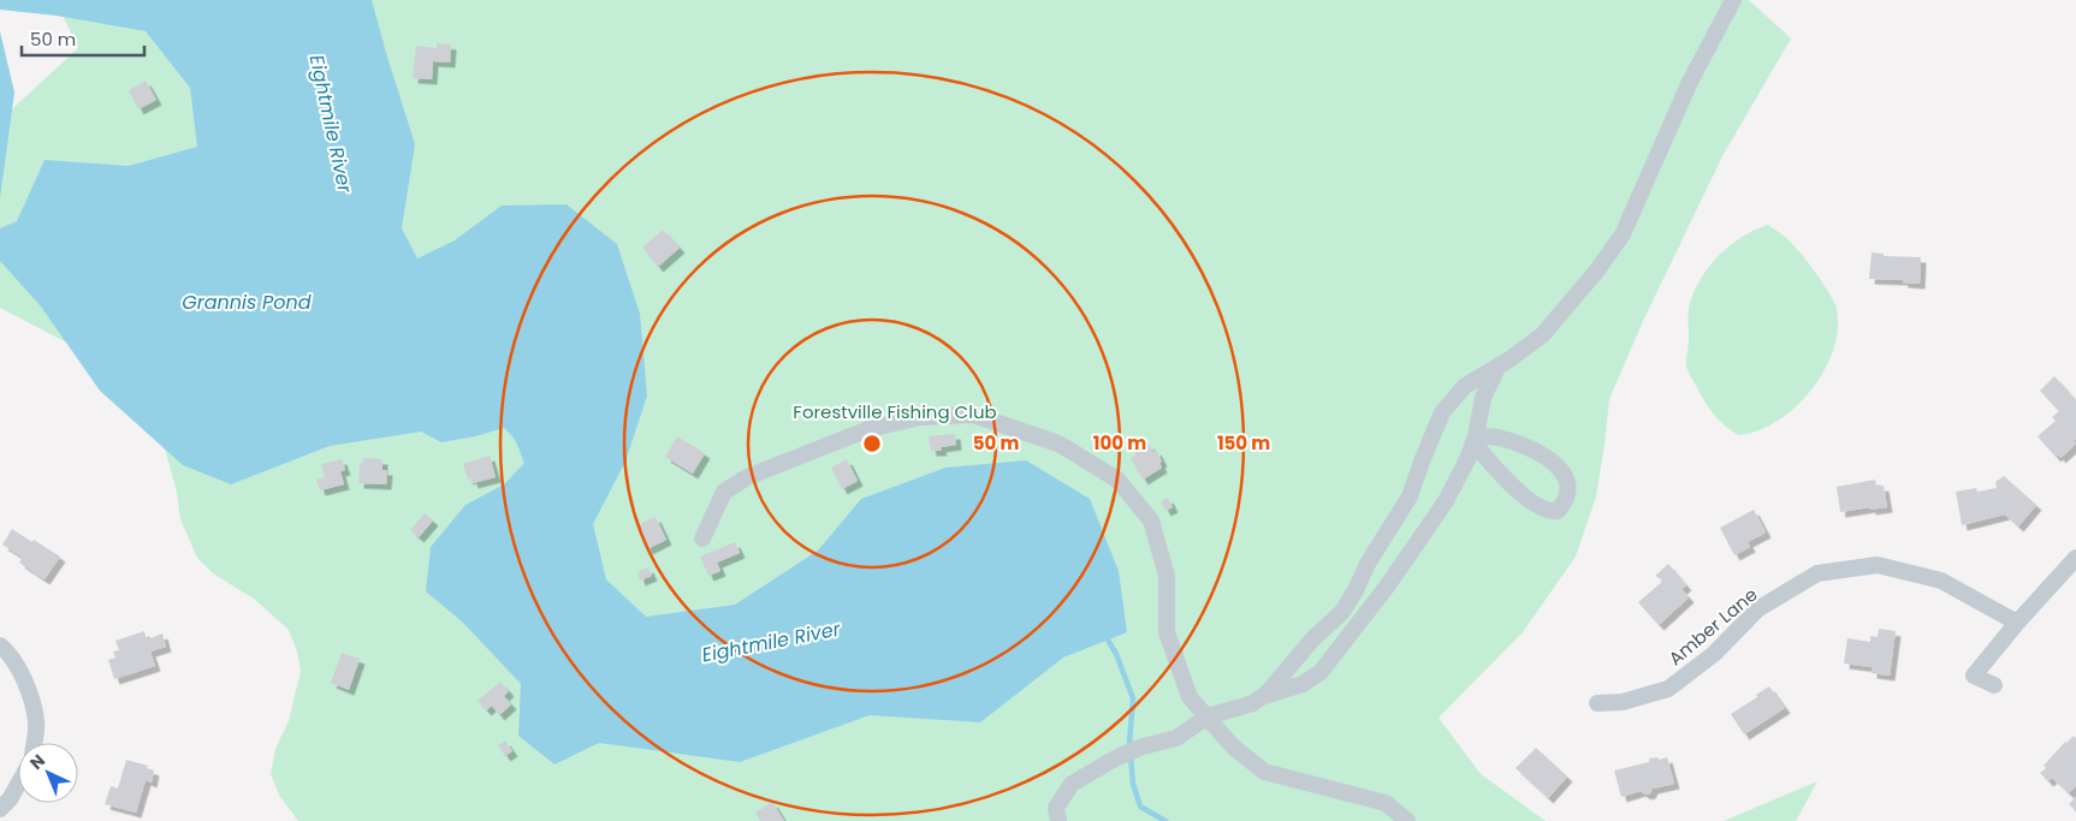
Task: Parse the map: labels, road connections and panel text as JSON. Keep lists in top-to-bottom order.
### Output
{
  "streets": {
    "street": ["Amber Lane"]
  },
  "water": ["Eightmile River", "Grannis Pond"],
  "parks": ["Forestville Fishing Club"],
  "scale_bar": "50 m",
  "north": "top left",
  "rings": ["50 m", "100 m", "150 m"]
}
